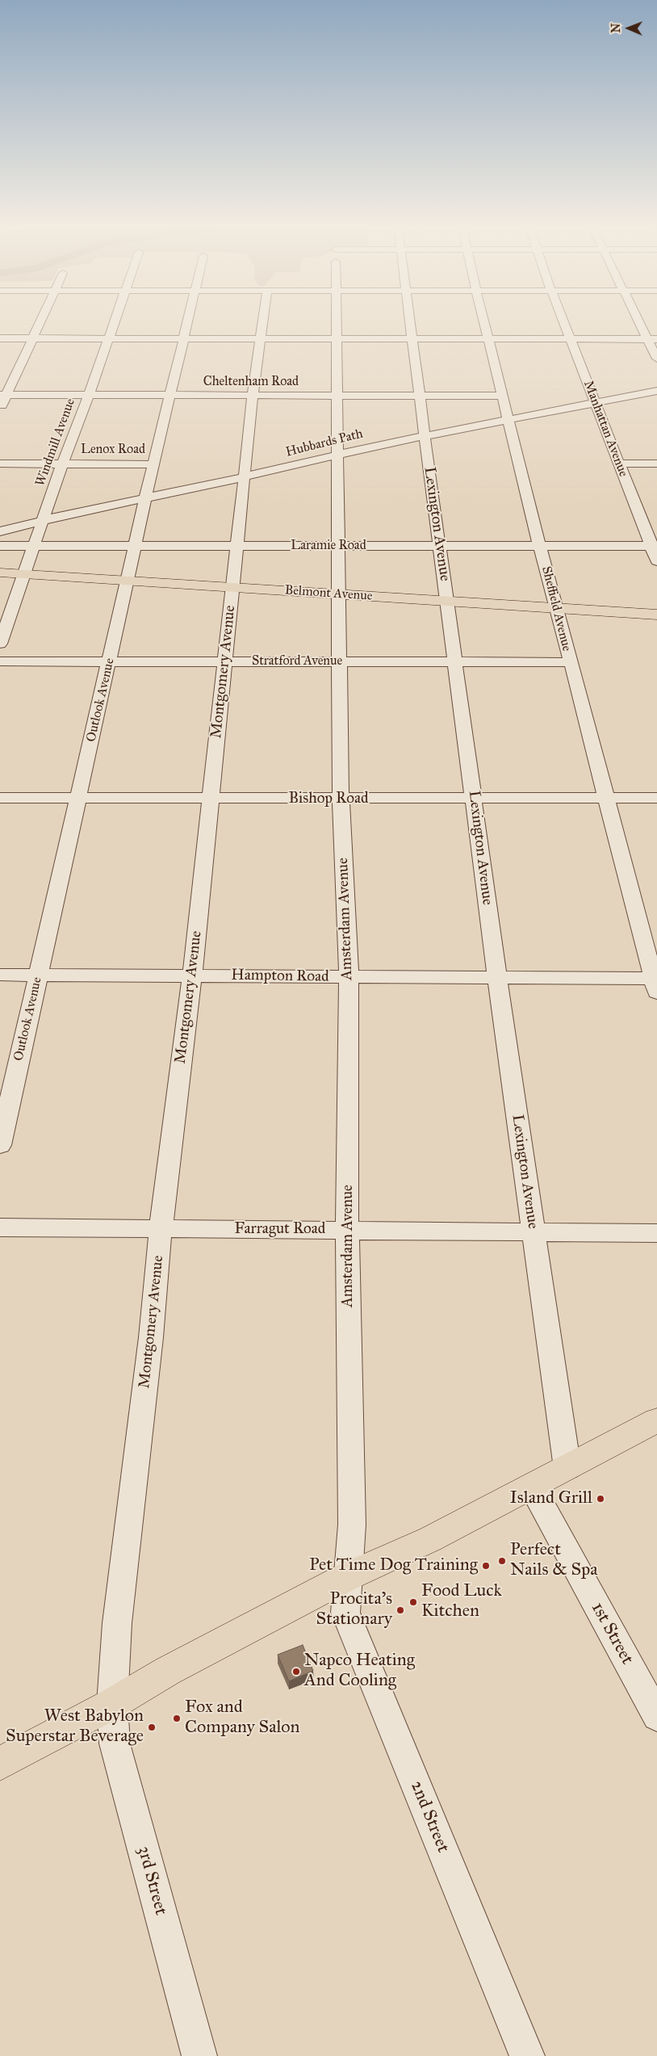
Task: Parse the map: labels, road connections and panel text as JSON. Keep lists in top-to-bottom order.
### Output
{
  "streets": {
    "main road": ["Belmont Avenue"],
    "street": [
      "Cheltenham Road",
      "Manhattan Avenue",
      "Windmill Avenue",
      "Hubbards Path",
      "Lenox Road",
      "Lexington Avenue",
      "Laramie Road",
      "Sheffield Avenue",
      "Stratford Avenue",
      "Montgomery Avenue",
      "Outlook Avenue",
      "Bishop Road",
      "Amsterdam Avenue",
      "Hampton Road",
      "Farragut Road",
      "1st Street",
      "2nd Street",
      "3rd Street"
    ]
  },
  "crossings": [
    ["Cheltenham Road", "Windmill Avenue"],
    ["Cheltenham Road", "Lexington Avenue"],
    ["Cheltenham Road", "Sheffield Avenue"],
    ["Cheltenham Road", "Montgomery Avenue"],
    ["Cheltenham Road", "Outlook Avenue"],
    ["Cheltenham Road", "Amsterdam Avenue"],
    ["Manhattan Avenue", "Hubbards Path"],
    ["Manhattan Avenue", "Laramie Road"],
    ["Windmill Avenue", "Hubbards Path"],
    ["Windmill Avenue", "Lenox Road"],
    ["Windmill Avenue", "Laramie Road"],
    ["Windmill Avenue", "Belmont Avenue"],
    ["Hubbards Path", "Lexington Avenue"],
    ["Hubbards Path", "Sheffield Avenue"],
    ["Hubbards Path", "Montgomery Avenue"],
    ["Hubbards Path", "Outlook Avenue"],
    ["Hubbards Path", "Amsterdam Avenue"],
    ["Lenox Road", "Outlook Avenue"],
    ["Lexington Avenue", "Laramie Road"],
    ["Lexington Avenue", "Belmont Avenue"],
    ["Lexington Avenue", "Stratford Avenue"],
    ["Lexington Avenue", "Bishop Road"],
    ["Lexington Avenue", "Hampton Road"],
    ["Lexington Avenue", "Farragut Road"],
    ["Laramie Road", "Sheffield Avenue"],
    ["Laramie Road", "Montgomery Avenue"],
    ["Laramie Road", "Outlook Avenue"],
    ["Laramie Road", "Amsterdam Avenue"],
    ["Belmont Avenue", "Sheffield Avenue"],
    ["Belmont Avenue", "Montgomery Avenue"],
    ["Belmont Avenue", "Outlook Avenue"],
    ["Belmont Avenue", "Amsterdam Avenue"],
    ["Sheffield Avenue", "Stratford Avenue"],
    ["Sheffield Avenue", "Bishop Road"],
    ["Sheffield Avenue", "Hampton Road"],
    ["Stratford Avenue", "Montgomery Avenue"],
    ["Stratford Avenue", "Outlook Avenue"],
    ["Stratford Avenue", "Amsterdam Avenue"],
    ["Montgomery Avenue", "Bishop Road"],
    ["Montgomery Avenue", "Hampton Road"],
    ["Montgomery Avenue", "Farragut Road"],
    ["Montgomery Avenue", "3rd Street"],
    ["Outlook Avenue", "Bishop Road"],
    ["Outlook Avenue", "Hampton Road"],
    ["Bishop Road", "Amsterdam Avenue"],
    ["Amsterdam Avenue", "Hampton Road"],
    ["Amsterdam Avenue", "Farragut Road"],
    ["Amsterdam Avenue", "2nd Street"]
  ],
  "places": [
    "Island Grill",
    "Perfect Nails & Spa",
    "Pet Time Dog Training",
    "Food Luck Kitchen",
    "Procita's Stationary",
    "Napco Heating And Cooling",
    "Fox and Company Salon",
    "West Babylon Superstar Beverage"
  ],
  "north": "left"
}
